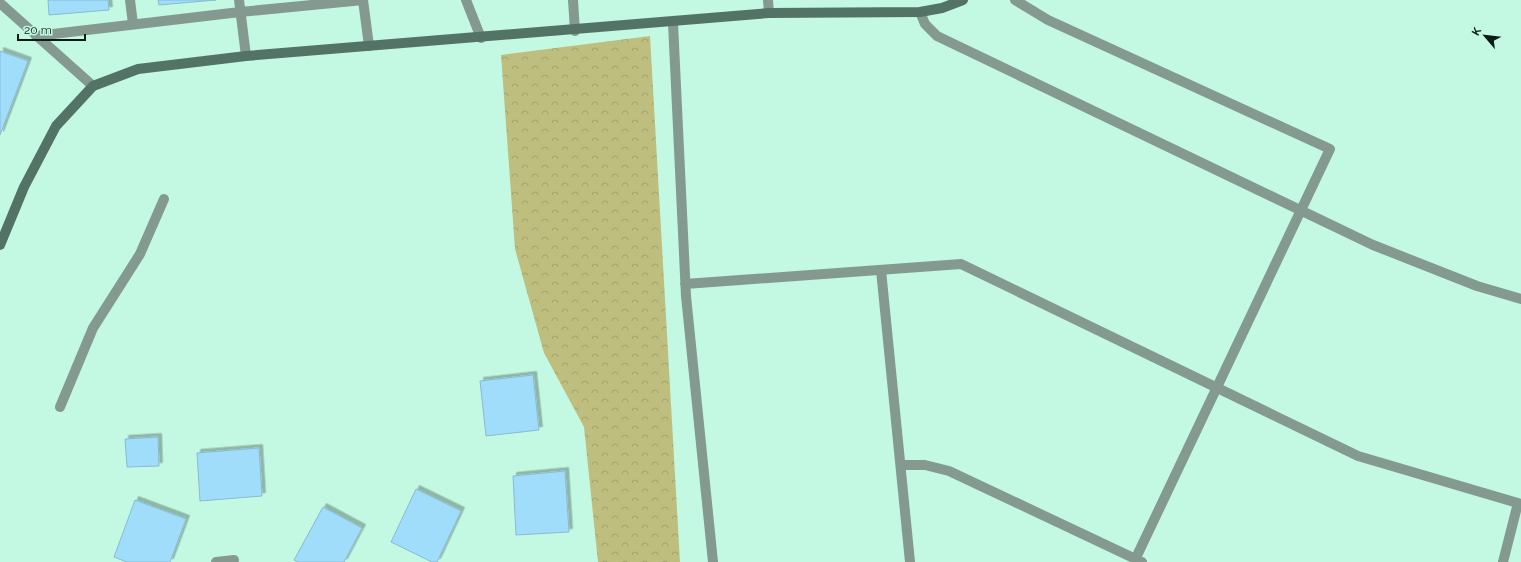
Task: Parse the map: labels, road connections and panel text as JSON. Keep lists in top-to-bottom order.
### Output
{
  "scale_bar": "20 m",
  "north": "top left"
}
